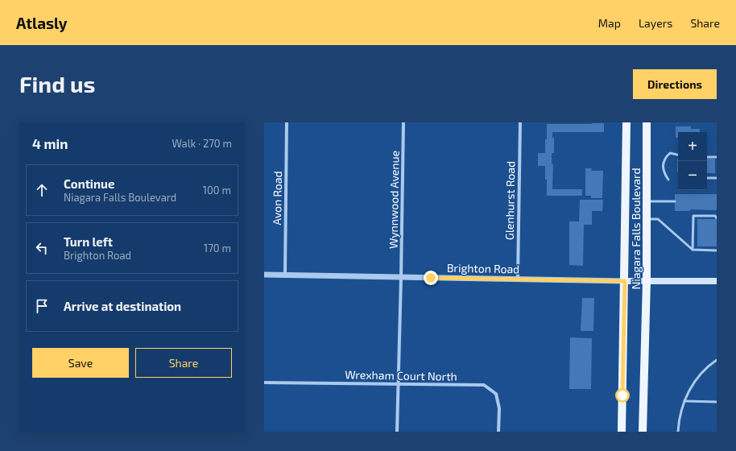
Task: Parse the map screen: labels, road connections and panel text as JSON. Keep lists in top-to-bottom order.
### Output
{
  "streets": {
    "main road": ["Niagara Falls Boulevard"],
    "street": [
      "Avon Road",
      "Wynnwood Avenue",
      "Glenhurst Road",
      "Brighton Road",
      "Wrexham Court North"
    ]
  },
  "crossings": [
    ["Avon Road", "Brighton Road"],
    ["Wynnwood Avenue", "Brighton Road"],
    ["Wynnwood Avenue", "Wrexham Court North"],
    ["Glenhurst Road", "Brighton Road"],
    ["Niagara Falls Boulevard", "Brighton Road"]
  ],
  "page": {
    "header": "Atlasly",
    "nav": ["Map", "Layers", "Share"],
    "buttons": [
      "Directions",
      ["Save", "Share"]
    ],
    "title": "Find us",
    "heading": ["4 min", "Walk · 270 m"],
    "map_buttons": ["+", "−"],
    "list": [
      ["Continue", "Niagara Falls Boulevard", "100 m"],
      ["Turn left", "Brighton Road", "170 m"],
      "Arrive at destination"
    ]
  }
}
